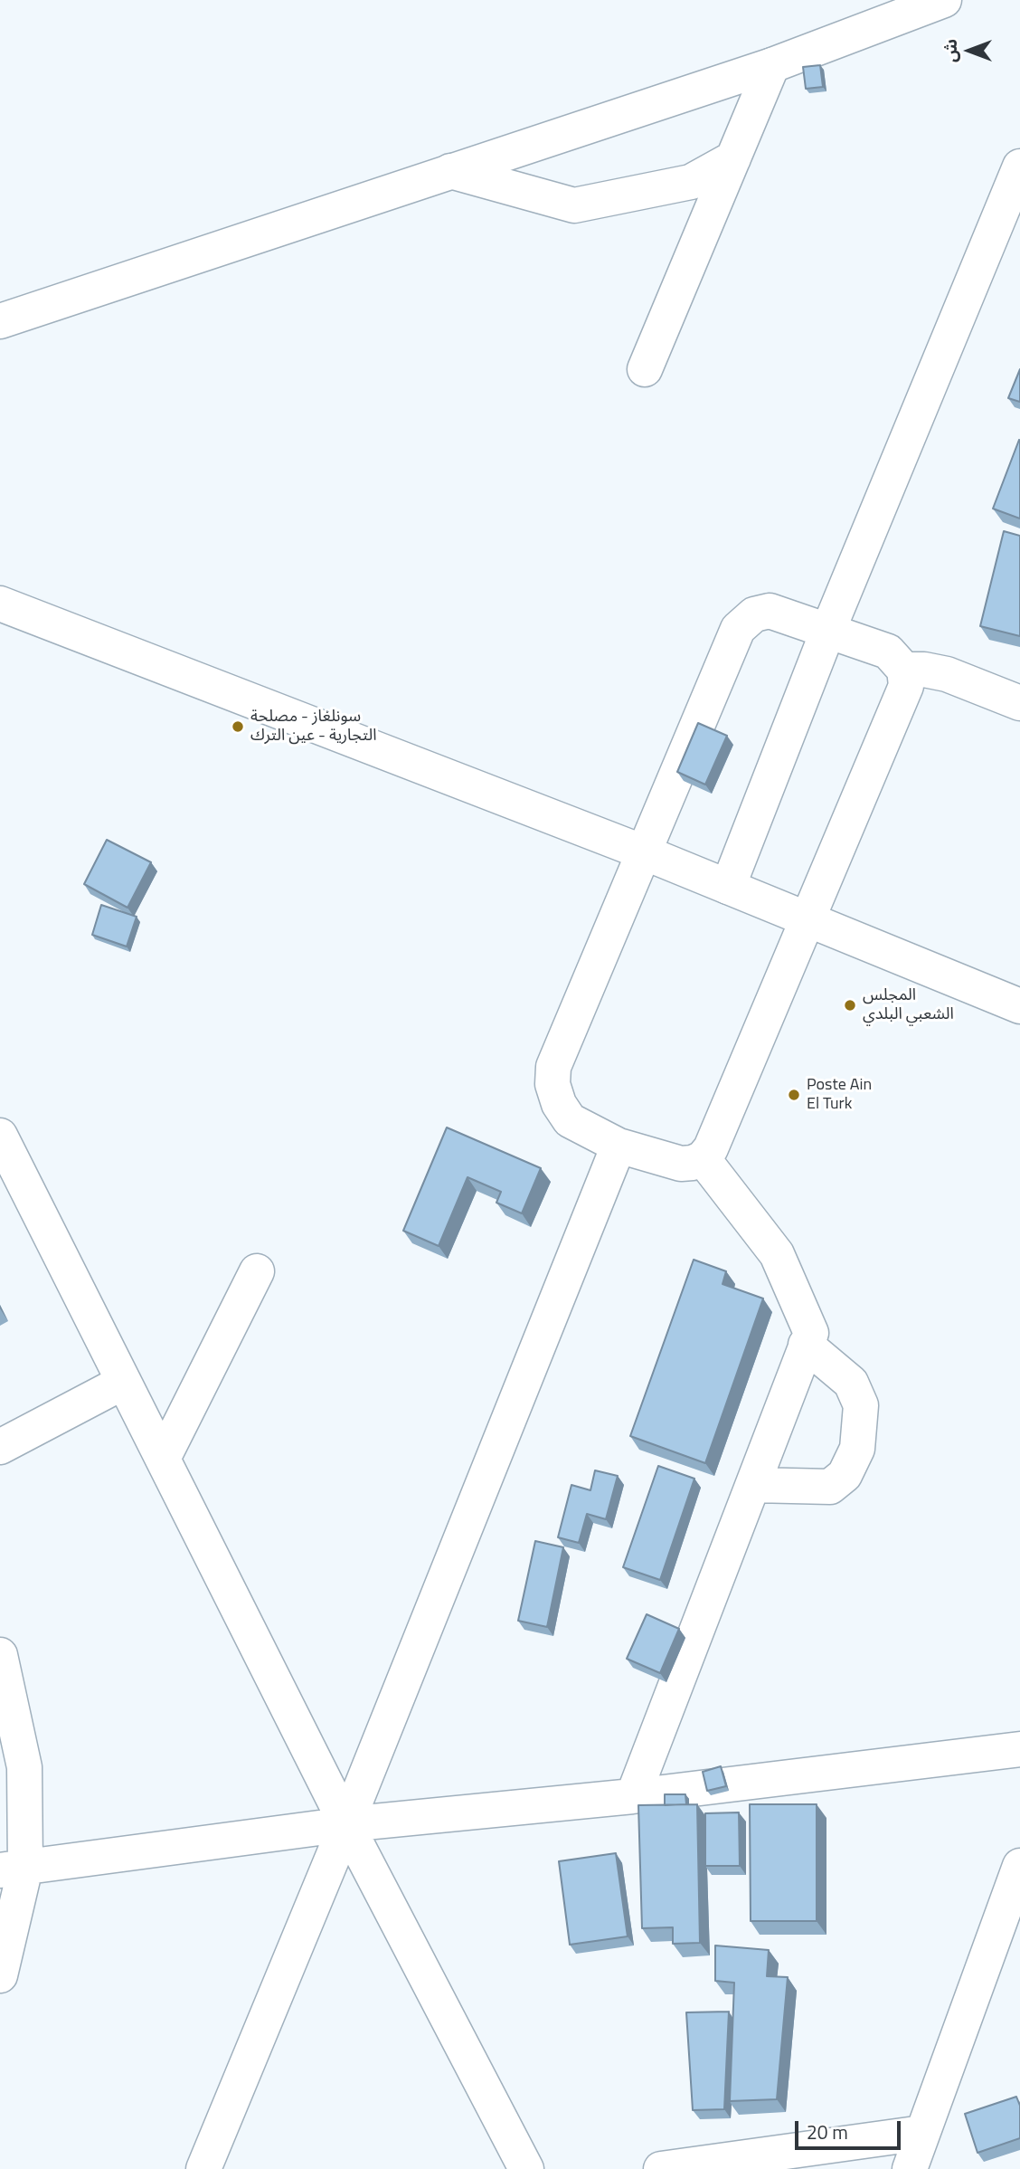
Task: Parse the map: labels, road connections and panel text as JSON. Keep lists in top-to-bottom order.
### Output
{
  "places": ["سونلغاز - مصلحة التجارية - عين الترك", "المجلس الشعبي البلدي", "Poste Ain El Turk"],
  "scale_bar": "20 m",
  "north": "left"
}
